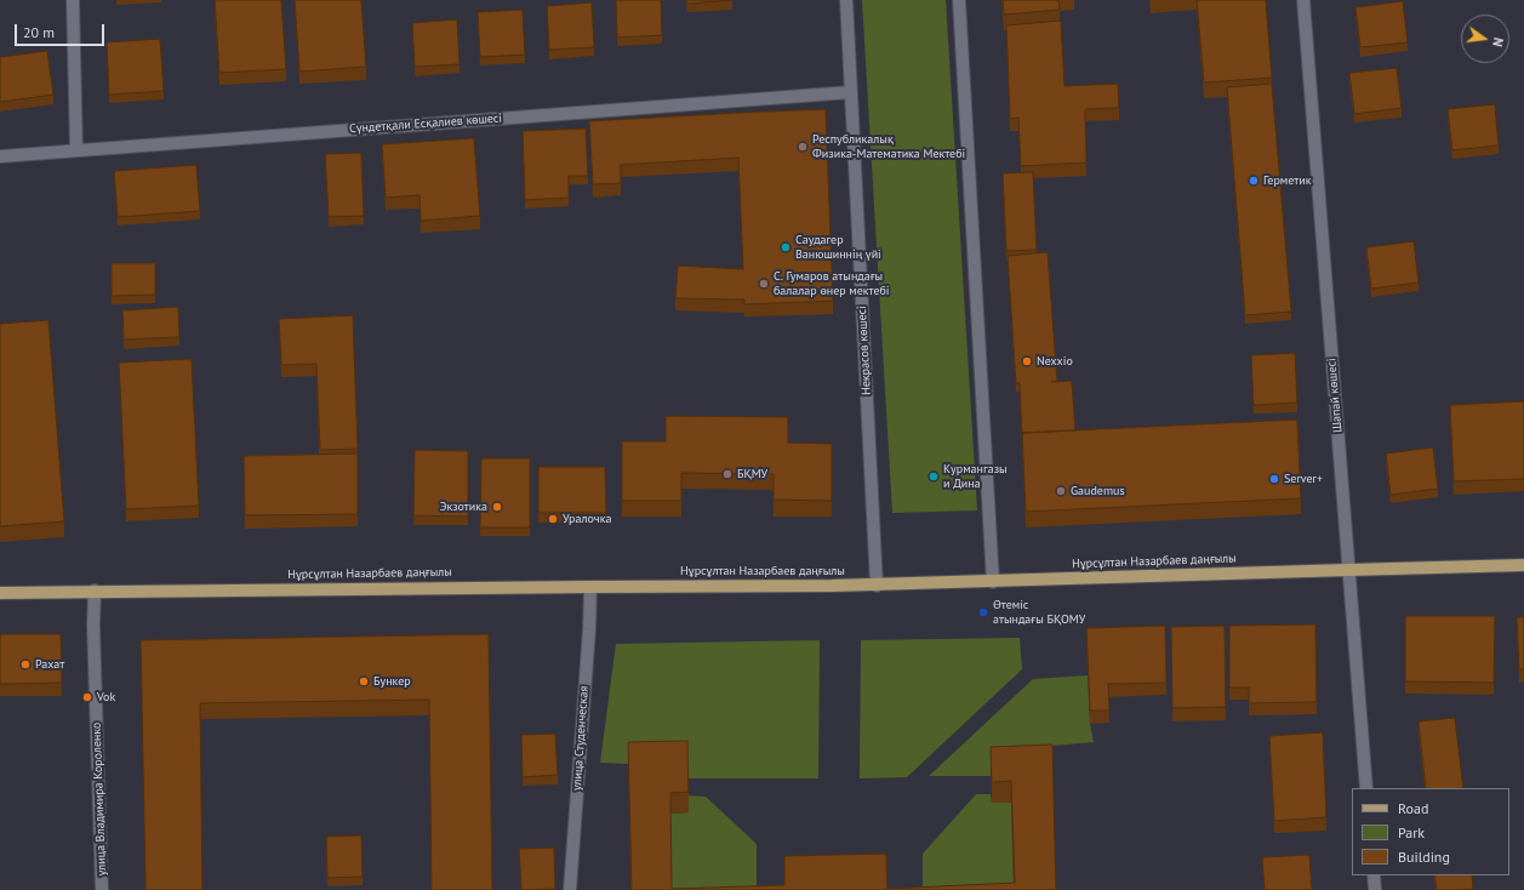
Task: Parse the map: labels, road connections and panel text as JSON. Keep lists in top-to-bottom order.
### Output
{
  "streets": {
    "main road": ["Нұрсұлтан Назарбаев даңғылы"],
    "street": [
      "Сүндетқали Есқалиев көшесі",
      "Некрасов көшесі",
      "Шапай көшесі",
      "улица Студенческая",
      "улица Владимира Короленко"
    ]
  },
  "crossings": [
    ["Сүндетқали Есқалиев көшесі", "Некрасов көшесі"],
    ["Некрасов көшесі", "Нұрсұлтан Назарбаев даңғылы"],
    ["Шапай көшесі", "Нұрсұлтан Назарбаев даңғылы"],
    ["Нұрсұлтан Назарбаев даңғылы", "улица Студенческая"],
    ["Нұрсұлтан Назарбаев даңғылы", "улица Владимира Короленко"]
  ],
  "places": [
    "Республикалық Физика-Математика Мектебі",
    "Герметик",
    "Саудагер Ванюшиннің үйі",
    "С. Гумаров атындағы балалар өнер мектебі",
    "Nexxio",
    "БҚМУ",
    "Курмангазы и Дина",
    "Server+",
    "Gaudemus",
    "Экзотика",
    "Уралочка",
    "Өтеміс атындағы БҚОМУ",
    "Рахат",
    "Бункер",
    "Vok"
  ],
  "legend": ["Road", "Park", "Building"],
  "scale_bar": "20 m",
  "north": "right"
}
